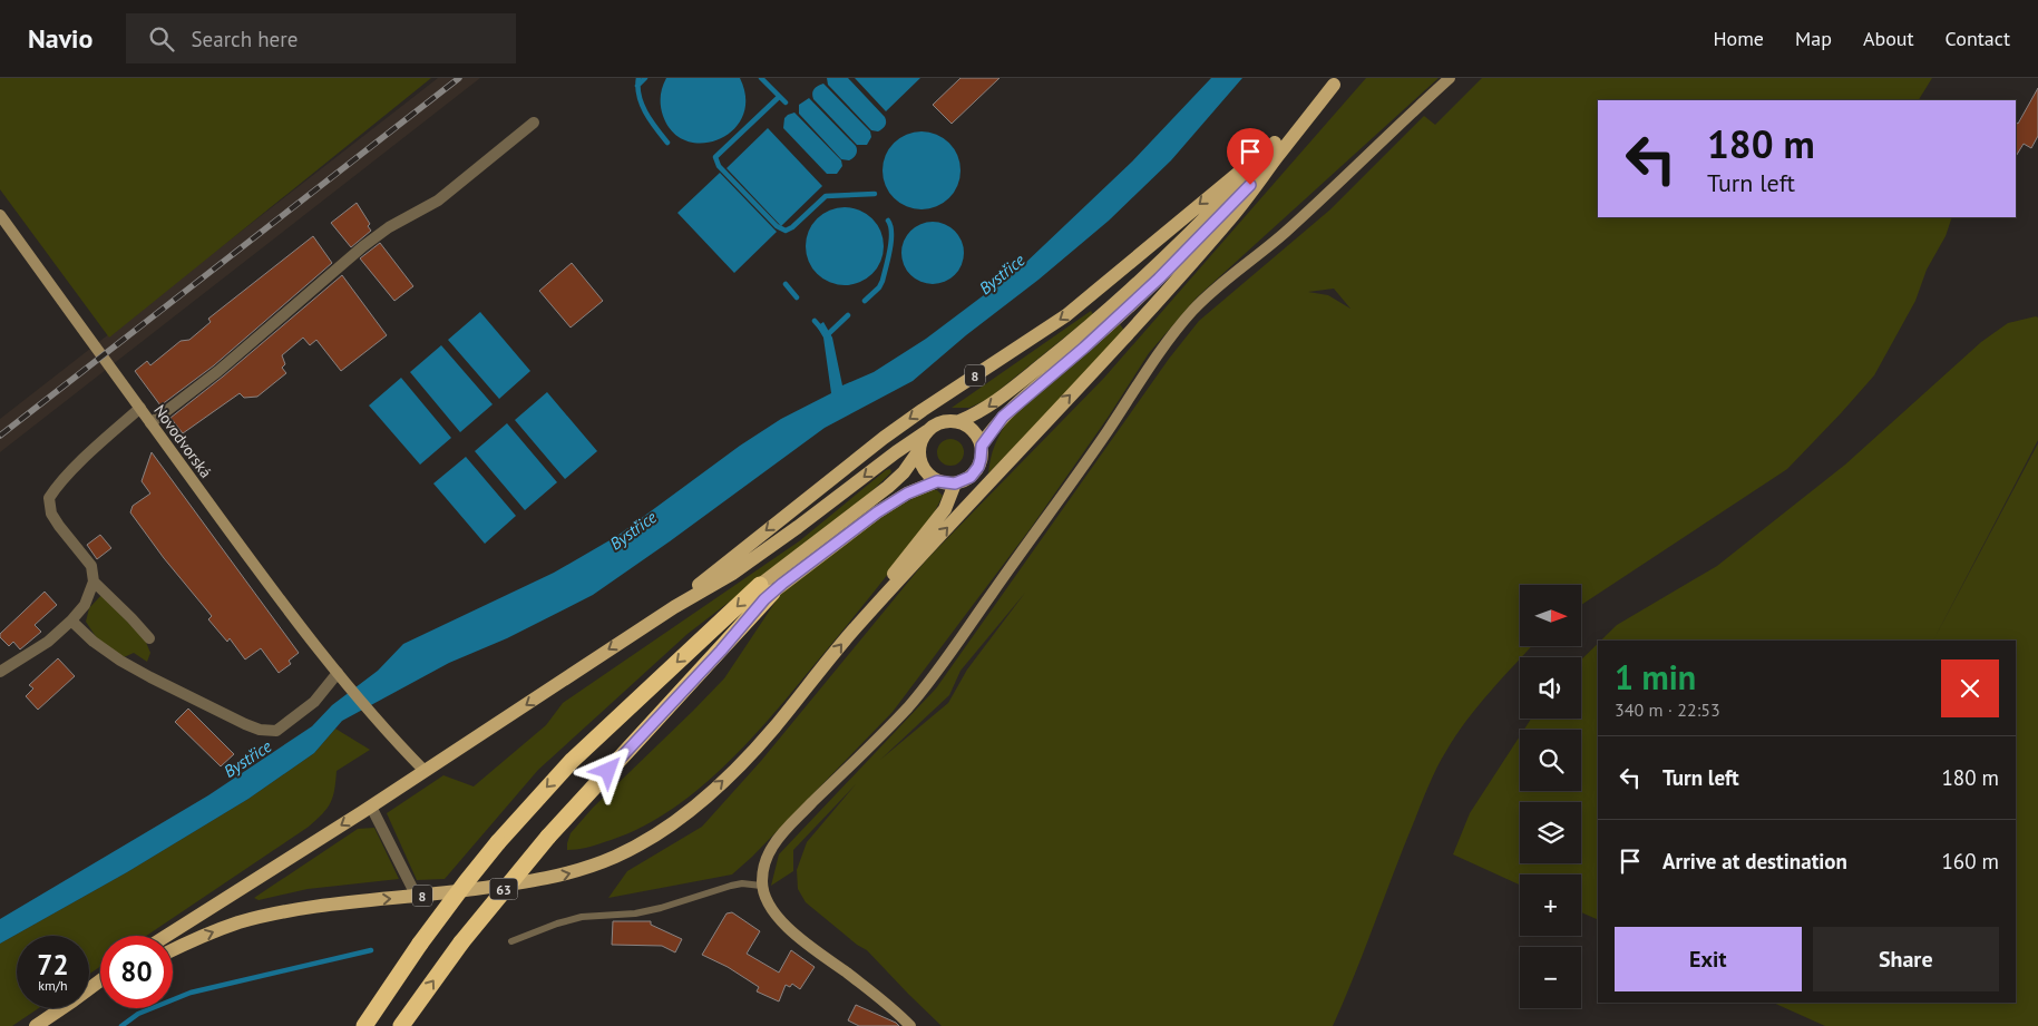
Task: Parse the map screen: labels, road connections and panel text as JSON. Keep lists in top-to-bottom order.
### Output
{
  "streets": {
    "highway": ["63"],
    "main road": ["8"],
    "street": ["Novodvorská"]
  },
  "crossings": [
    ["8", "Novodvorská"]
  ],
  "water": ["Bystřice"],
  "north": "right",
  "page": {
    "header": "Navio",
    "search": "Search here",
    "nav": [
      "Home",
      "Map",
      "About",
      "Contact"
    ],
    "turn": ["180 m", "Turn left"],
    "map_buttons": ["+", "−"],
    "heading": ["1 min", "340 m · 22:53"],
    "list": [
      {
        "name": "Turn left",
        "value": "180 m"
      },
      {
        "name": "Arrive at destination",
        "value": "160 m"
      }
    ],
    "buttons": ["Exit", "Share"],
    "speed": "72 km/h",
    "limit": "80"
  }
}
